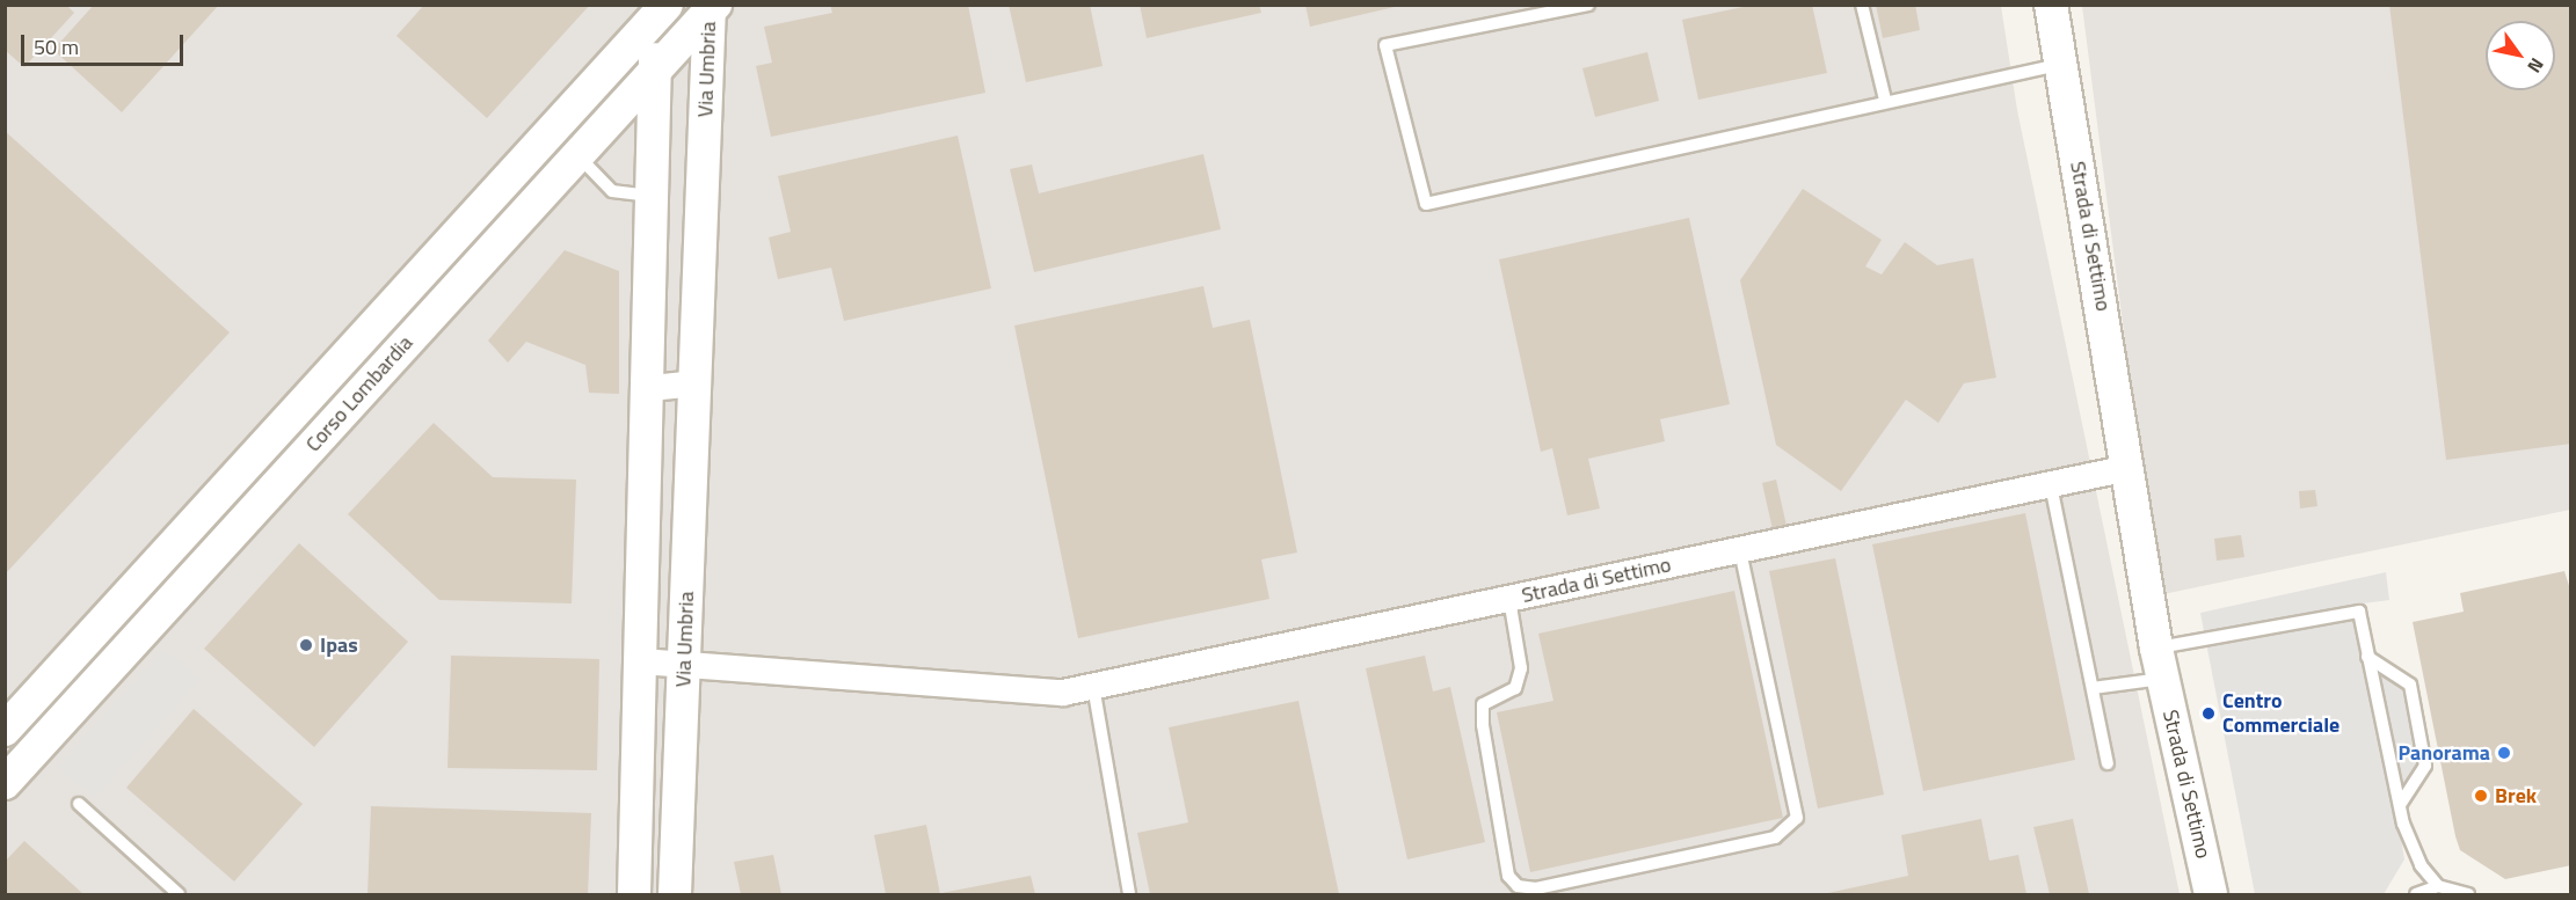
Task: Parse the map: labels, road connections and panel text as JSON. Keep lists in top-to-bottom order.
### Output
{
  "streets": {
    "street": ["Via Umbria", "Strada di Settimo", "Corso Lombardia"]
  },
  "crossings": [
    ["Via Umbria", "Strada di Settimo"],
    ["Via Umbria", "Corso Lombardia"]
  ],
  "places": [
    "Ipas",
    "Centro Commerciale",
    "Panorama",
    "Brek"
  ],
  "scale_bar": "50 m",
  "north": "bottom right"
}
